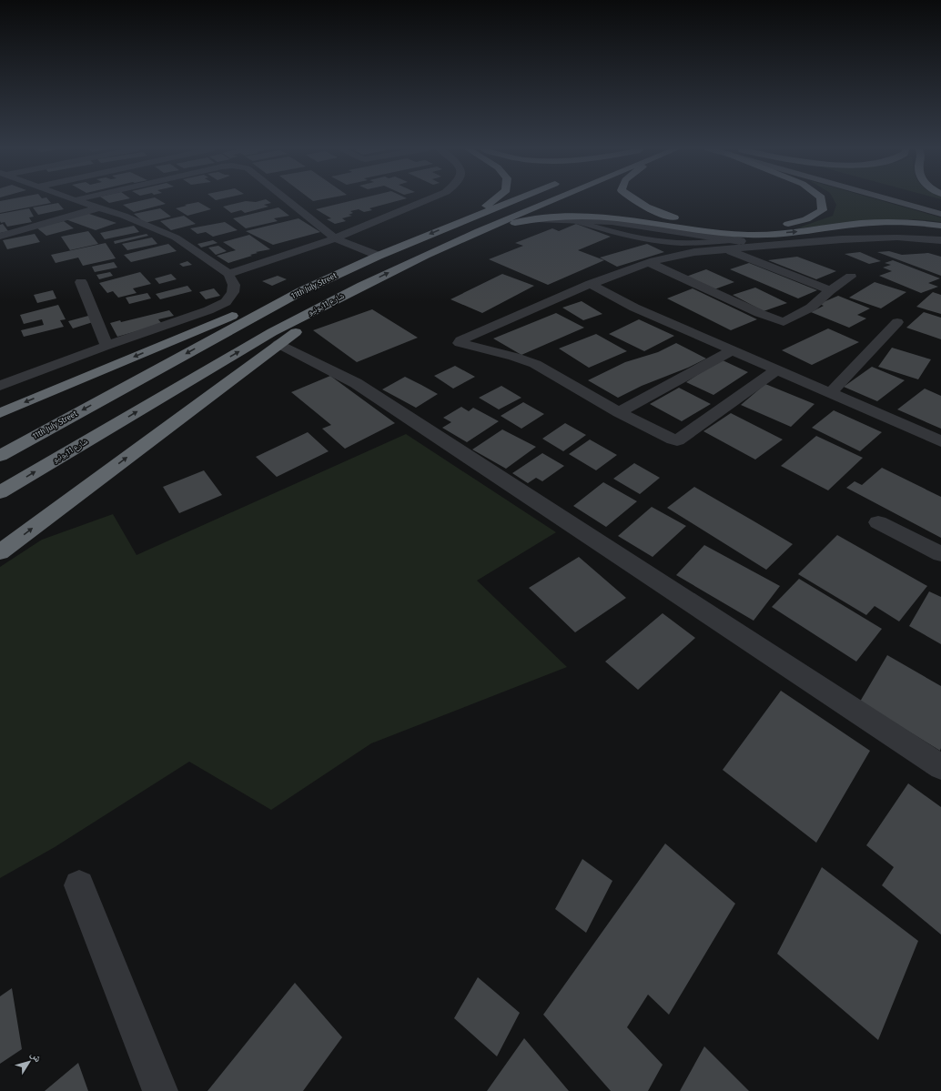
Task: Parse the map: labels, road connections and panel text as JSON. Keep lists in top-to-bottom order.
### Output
{
  "streets": {
    "highway": ["11th July Street", "شارع 11يونيو"]
  },
  "north": "top right"
}
